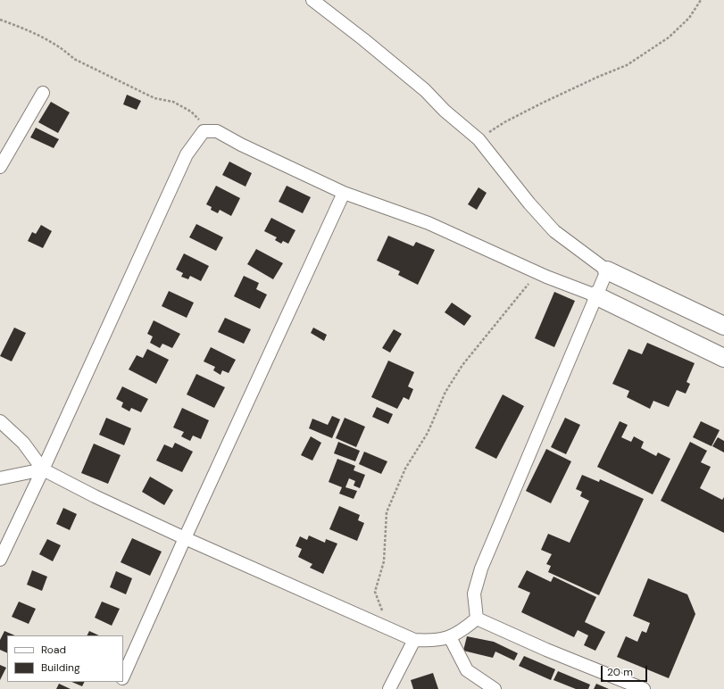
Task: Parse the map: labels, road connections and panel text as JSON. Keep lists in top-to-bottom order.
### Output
{
  "legend": ["Road", "Building"],
  "scale_bar": "20 m"
}
